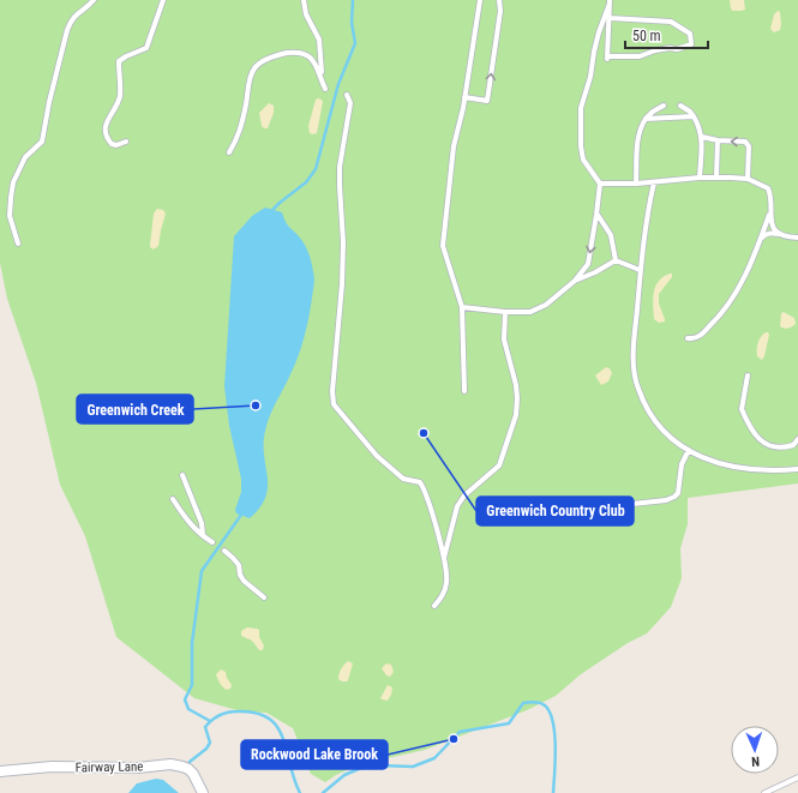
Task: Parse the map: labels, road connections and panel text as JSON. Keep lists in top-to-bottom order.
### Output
{
  "streets": {
    "street": ["Fairway Lane"]
  },
  "places": ["Greenwich Creek", "Greenwich Country Club", "Rockwood Lake Brook"],
  "scale_bar": "50 m",
  "north": "bottom"
}
